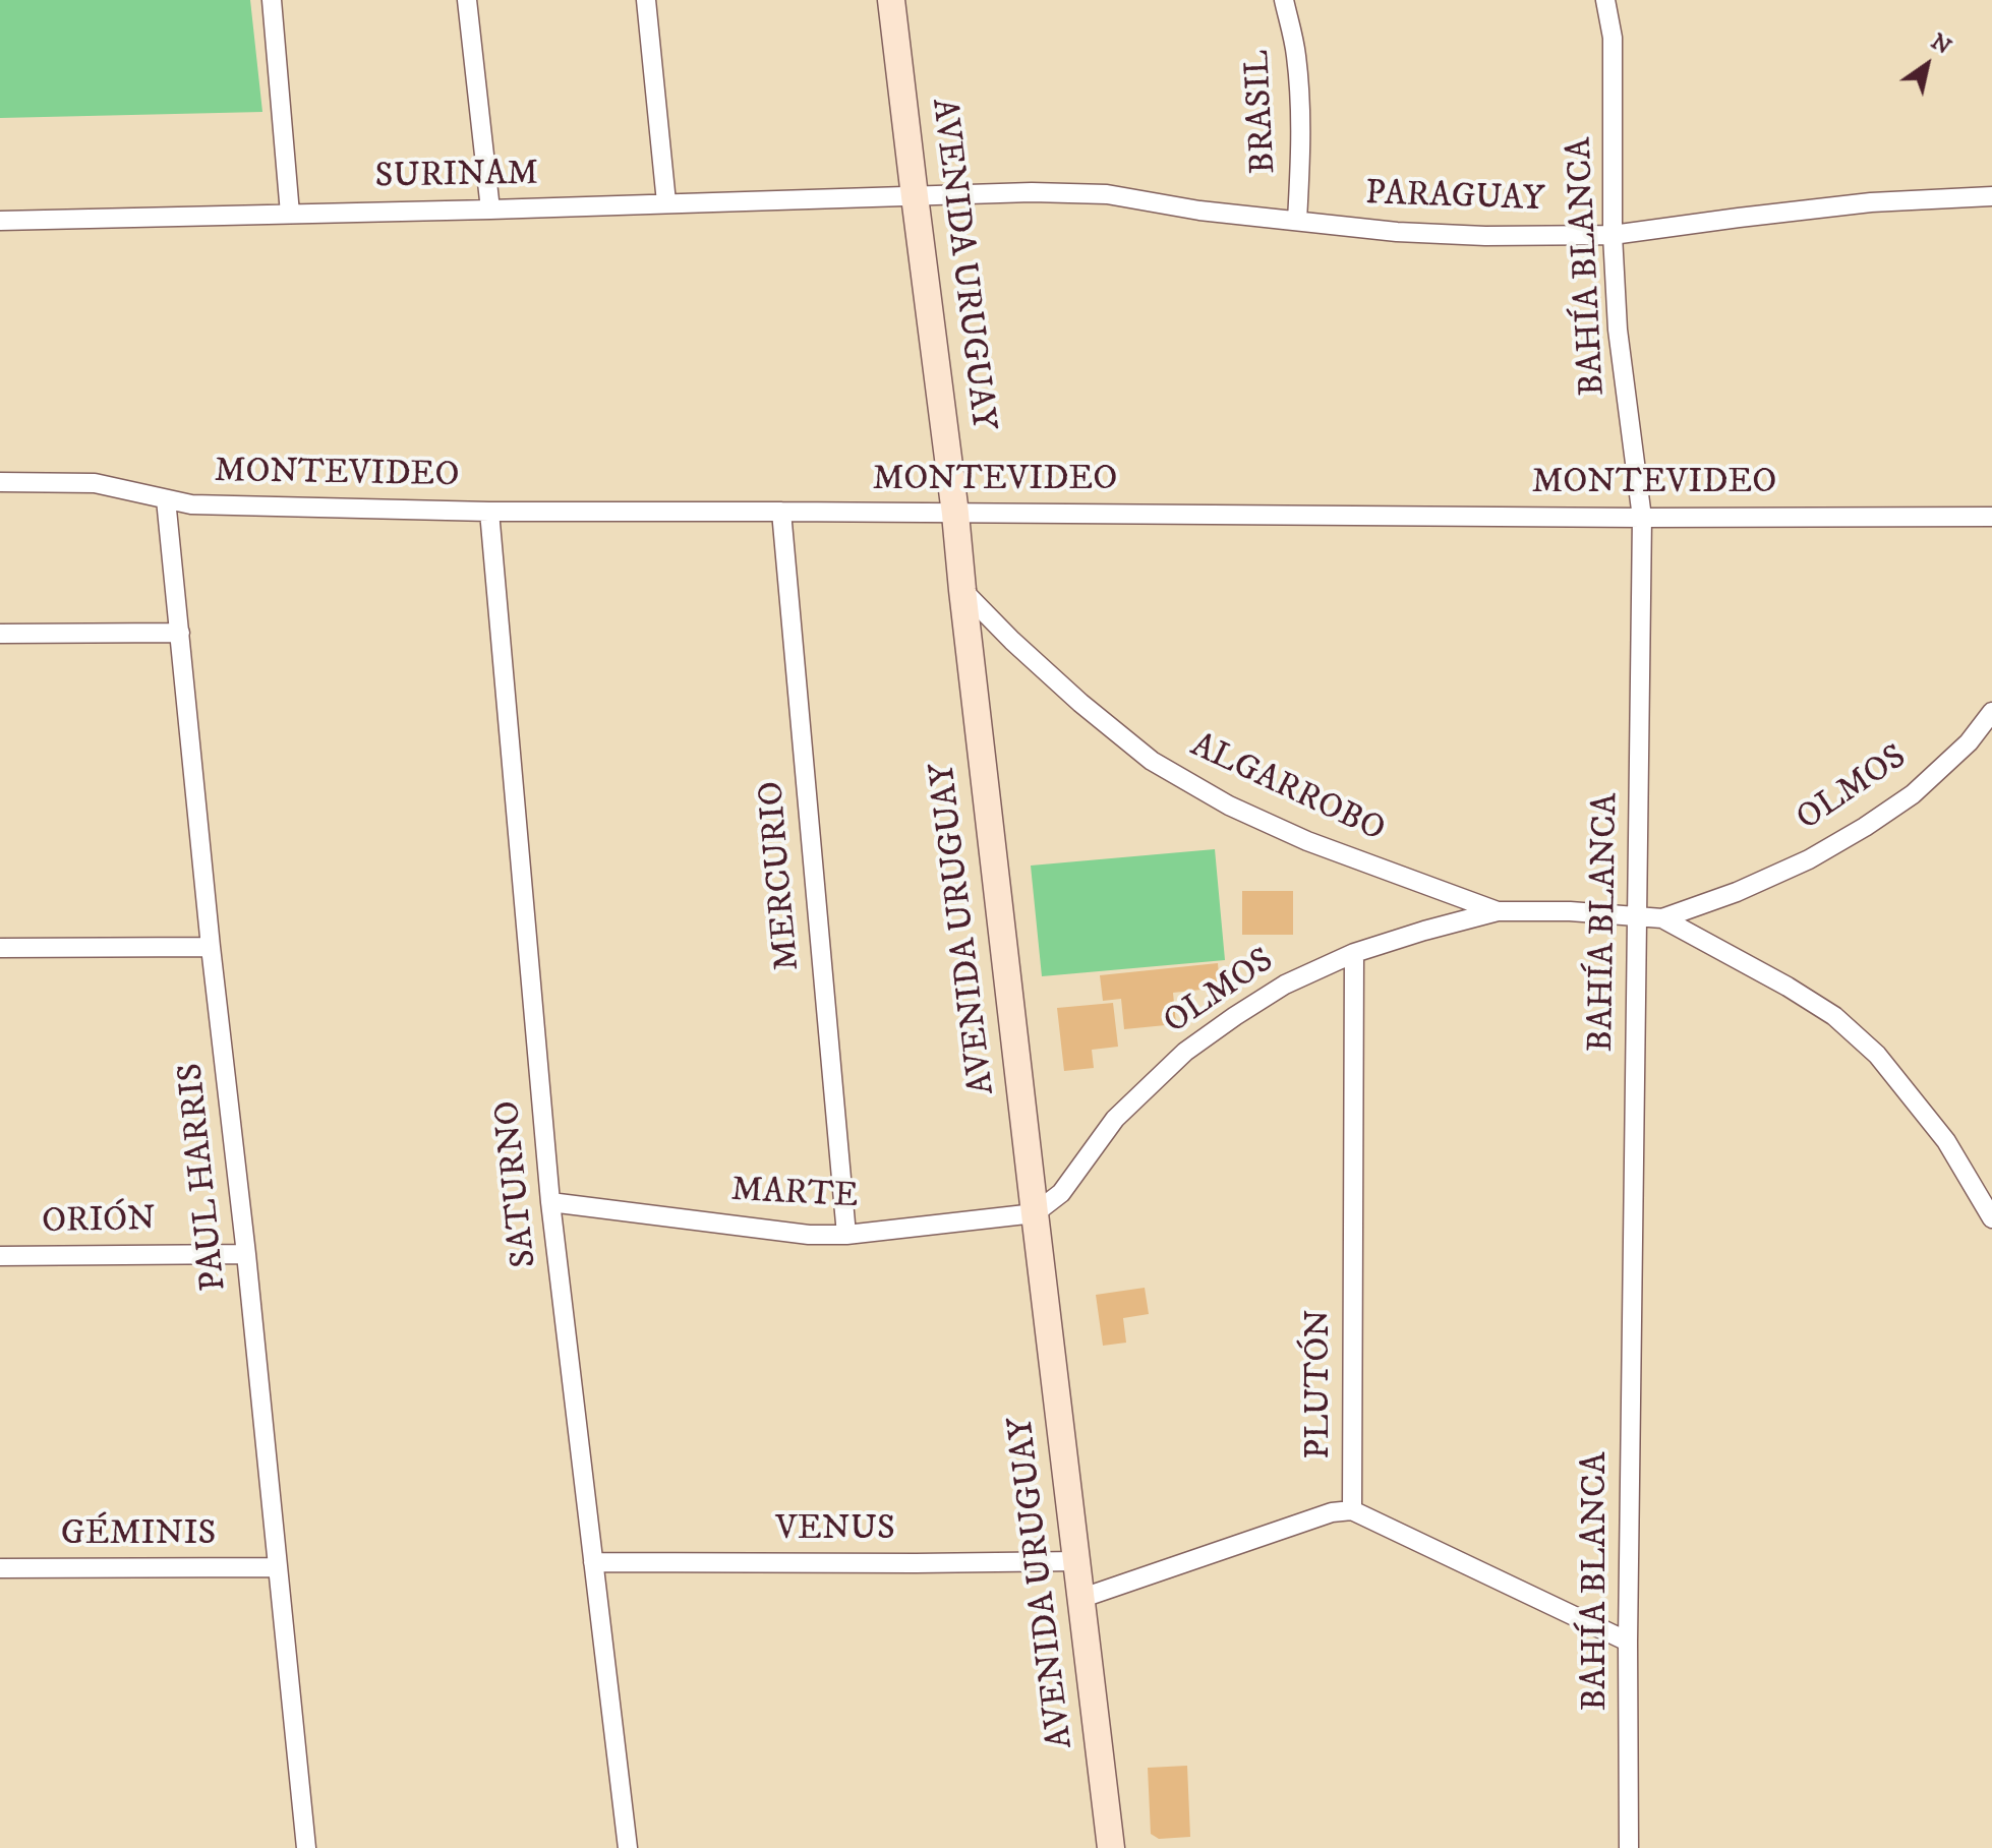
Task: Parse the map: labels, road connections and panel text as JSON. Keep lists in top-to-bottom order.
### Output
{
  "streets": {
    "street": [
      "BRASIL",
      "SURINAM",
      "PARAGUAY",
      "AVENIDA URUGUAY",
      "BAHÍA BLANCA",
      "MONTEVIDEO",
      "ALGARROBO",
      "OLMOS",
      "MERCURIO",
      "PAUL HARRIS",
      "SATURNO",
      "MARTE",
      "ORIÓN",
      "PLUTÓN",
      "VENUS",
      "GÉMINIS"
    ]
  },
  "crossings": [
    ["BRASIL", "PARAGUAY"],
    ["SURINAM", "PARAGUAY"],
    ["SURINAM", "AVENIDA URUGUAY"],
    ["PARAGUAY", "AVENIDA URUGUAY"],
    ["PARAGUAY", "BAHÍA BLANCA"],
    ["AVENIDA URUGUAY", "MONTEVIDEO"],
    ["AVENIDA URUGUAY", "ALGARROBO"],
    ["AVENIDA URUGUAY", "OLMOS"],
    ["AVENIDA URUGUAY", "MARTE"],
    ["AVENIDA URUGUAY", "VENUS"],
    ["BAHÍA BLANCA", "MONTEVIDEO"],
    ["BAHÍA BLANCA", "OLMOS"],
    ["MONTEVIDEO", "MERCURIO"],
    ["MONTEVIDEO", "PAUL HARRIS"],
    ["MONTEVIDEO", "SATURNO"],
    ["ALGARROBO", "OLMOS"],
    ["OLMOS", "MARTE"],
    ["OLMOS", "PLUTÓN"],
    ["MERCURIO", "MARTE"],
    ["PAUL HARRIS", "ORIÓN"],
    ["PAUL HARRIS", "GÉMINIS"],
    ["SATURNO", "MARTE"],
    ["SATURNO", "VENUS"]
  ],
  "north": "top right"
}
